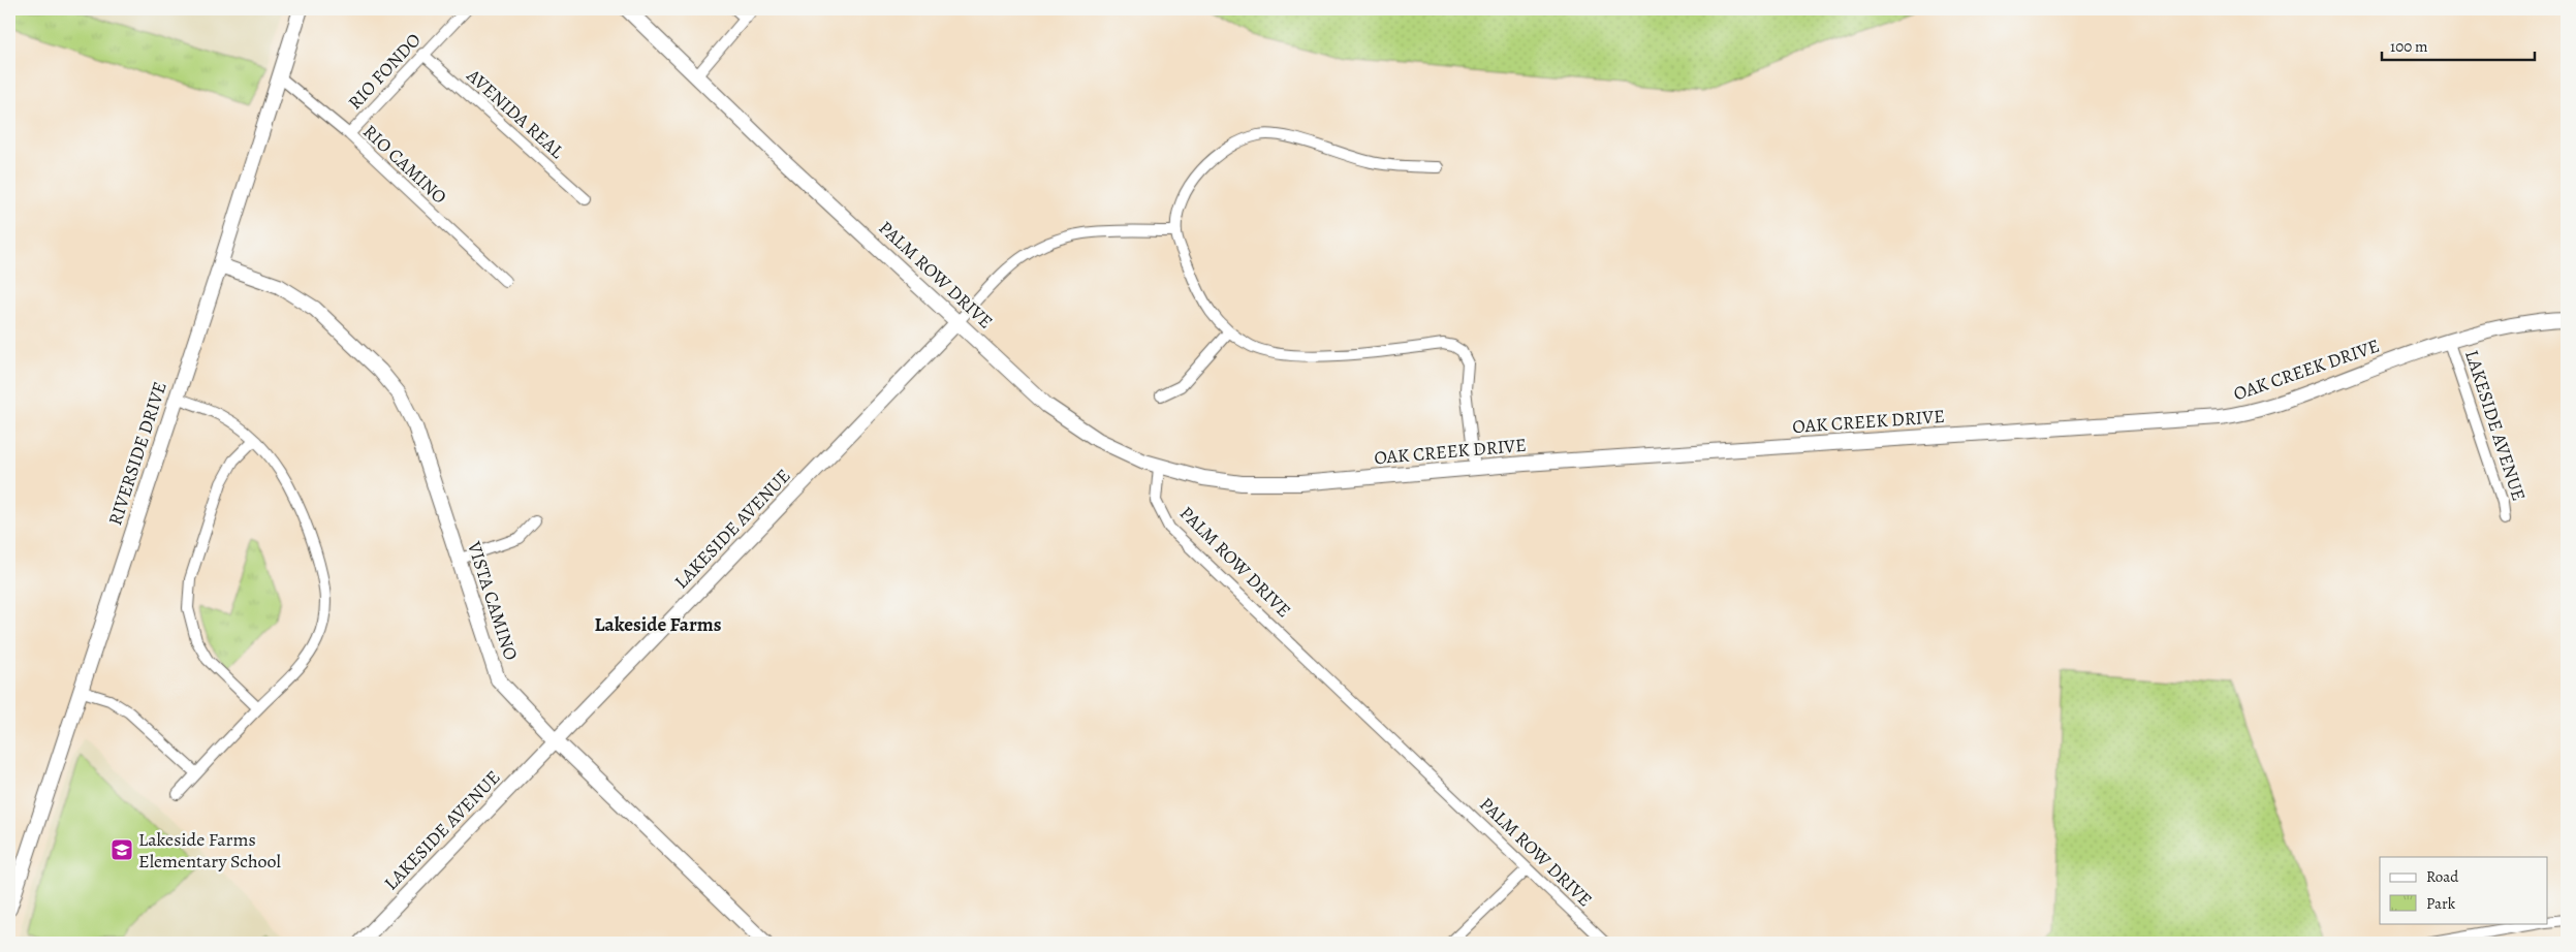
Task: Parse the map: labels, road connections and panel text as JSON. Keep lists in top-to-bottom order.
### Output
{
  "streets": {
    "street": [
      "RIO FONDO",
      "AVENIDA REAL",
      "RIO CAMINO",
      "PALM ROW DRIVE",
      "OAK CREEK DRIVE",
      "LAKESIDE AVENUE",
      "RIVERSIDE DRIVE",
      "VISTA CAMINO"
    ]
  },
  "crossings": [
    ["RIO FONDO", "AVENIDA REAL"],
    ["RIO FONDO", "RIO CAMINO"],
    ["RIO CAMINO", "RIVERSIDE DRIVE"],
    ["PALM ROW DRIVE", "OAK CREEK DRIVE"],
    ["PALM ROW DRIVE", "LAKESIDE AVENUE"],
    ["OAK CREEK DRIVE", "LAKESIDE AVENUE"],
    ["LAKESIDE AVENUE", "VISTA CAMINO"],
    ["RIVERSIDE DRIVE", "VISTA CAMINO"]
  ],
  "districts": ["Lakeside Farms"],
  "places": {
    "school or university": ["Lakeside Farms Elementary School"]
  },
  "legend": ["Road", "Park"],
  "scale_bar": "100 m"
}
